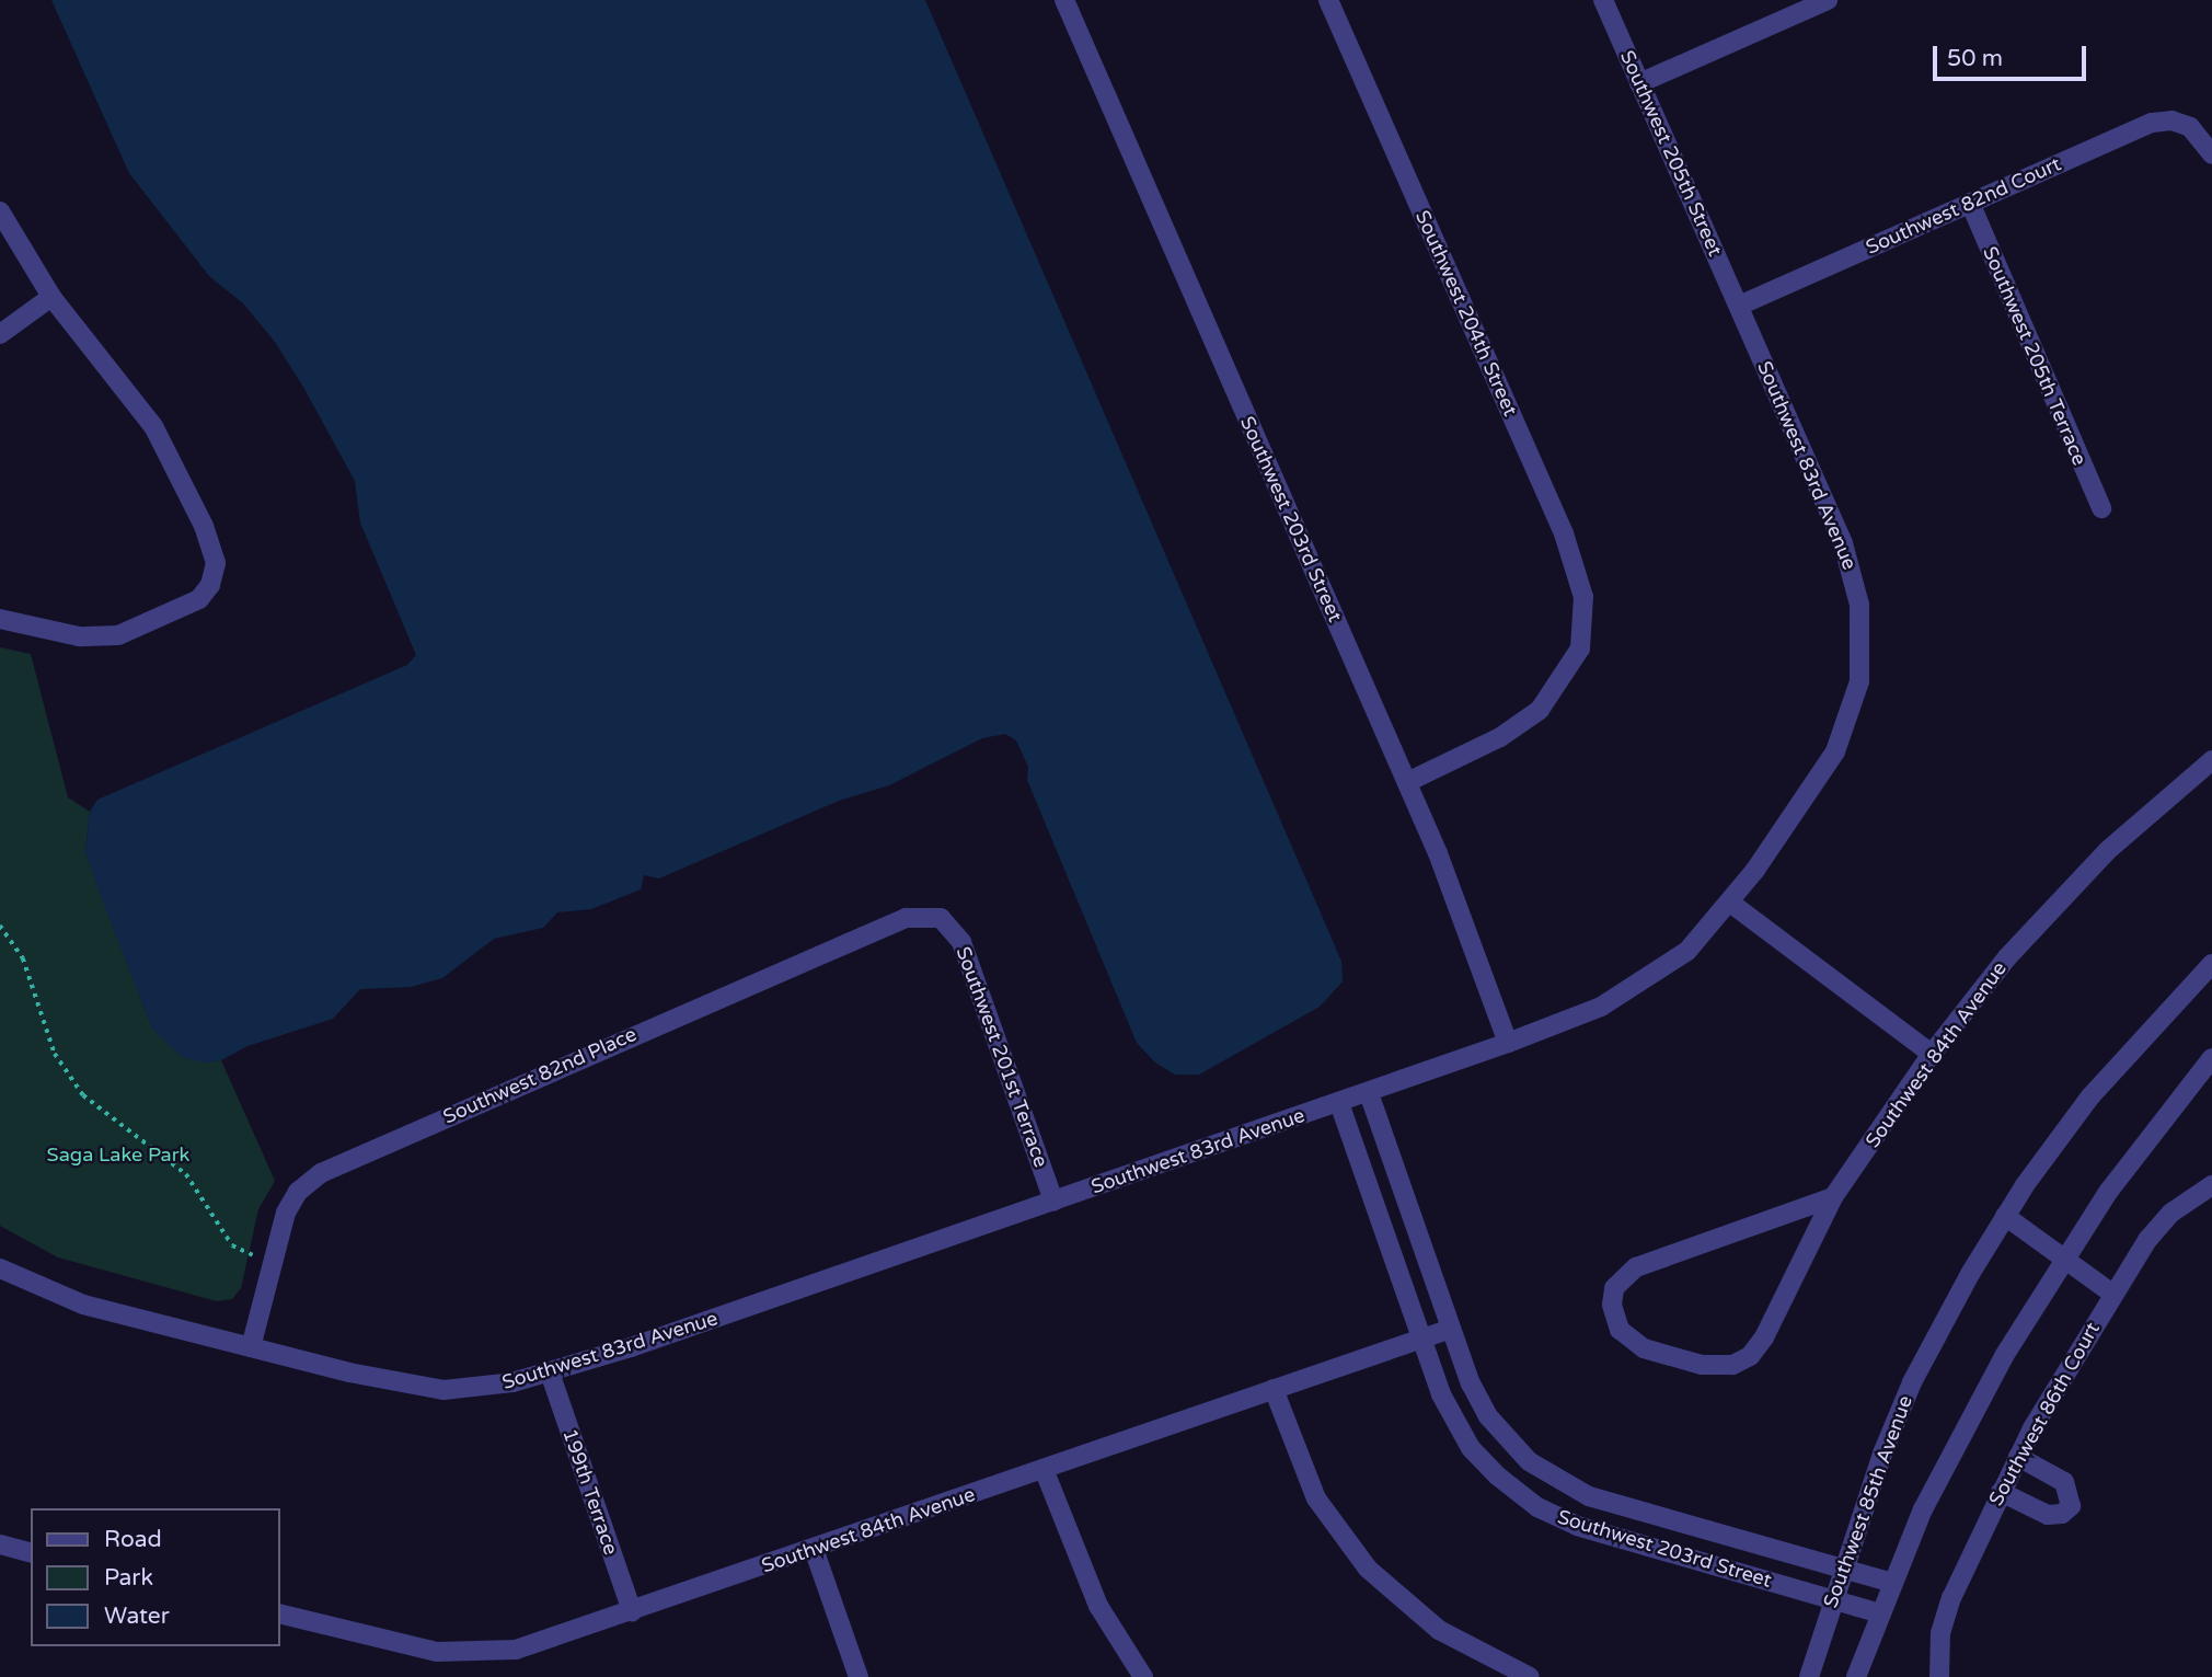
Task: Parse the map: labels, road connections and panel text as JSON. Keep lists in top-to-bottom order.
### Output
{
  "streets": {
    "street": [
      "Southwest 205th Street",
      "Southwest 82nd Court",
      "Southwest 204th Street",
      "Southwest 205th Terrace",
      "Southwest 83rd Avenue",
      "Southwest 203rd Street",
      "Southwest 84th Avenue",
      "Southwest 201st Terrace",
      "Southwest 82nd Place",
      "Southwest 86th Court",
      "199th Terrace",
      "Southwest 85th Avenue"
    ]
  },
  "crossings": [
    ["Southwest 205th Street", "Southwest 82nd Court"],
    ["Southwest 205th Street", "Southwest 83rd Avenue"],
    ["Southwest 82nd Court", "Southwest 205th Terrace"],
    ["Southwest 82nd Court", "Southwest 83rd Avenue"],
    ["Southwest 204th Street", "Southwest 203rd Street"],
    ["Southwest 83rd Avenue", "Southwest 203rd Street"],
    ["Southwest 83rd Avenue", "Southwest 201st Terrace"],
    ["Southwest 83rd Avenue", "Southwest 82nd Place"],
    ["Southwest 83rd Avenue", "199th Terrace"],
    ["Southwest 203rd Street", "Southwest 84th Avenue"],
    ["Southwest 203rd Street", "Southwest 85th Avenue"],
    ["Southwest 84th Avenue", "199th Terrace"],
    ["Southwest 201st Terrace", "Southwest 82nd Place"]
  ],
  "parks": ["Saga Lake Park"],
  "legend": ["Road", "Park", "Water"],
  "scale_bar": "50 m"
}
